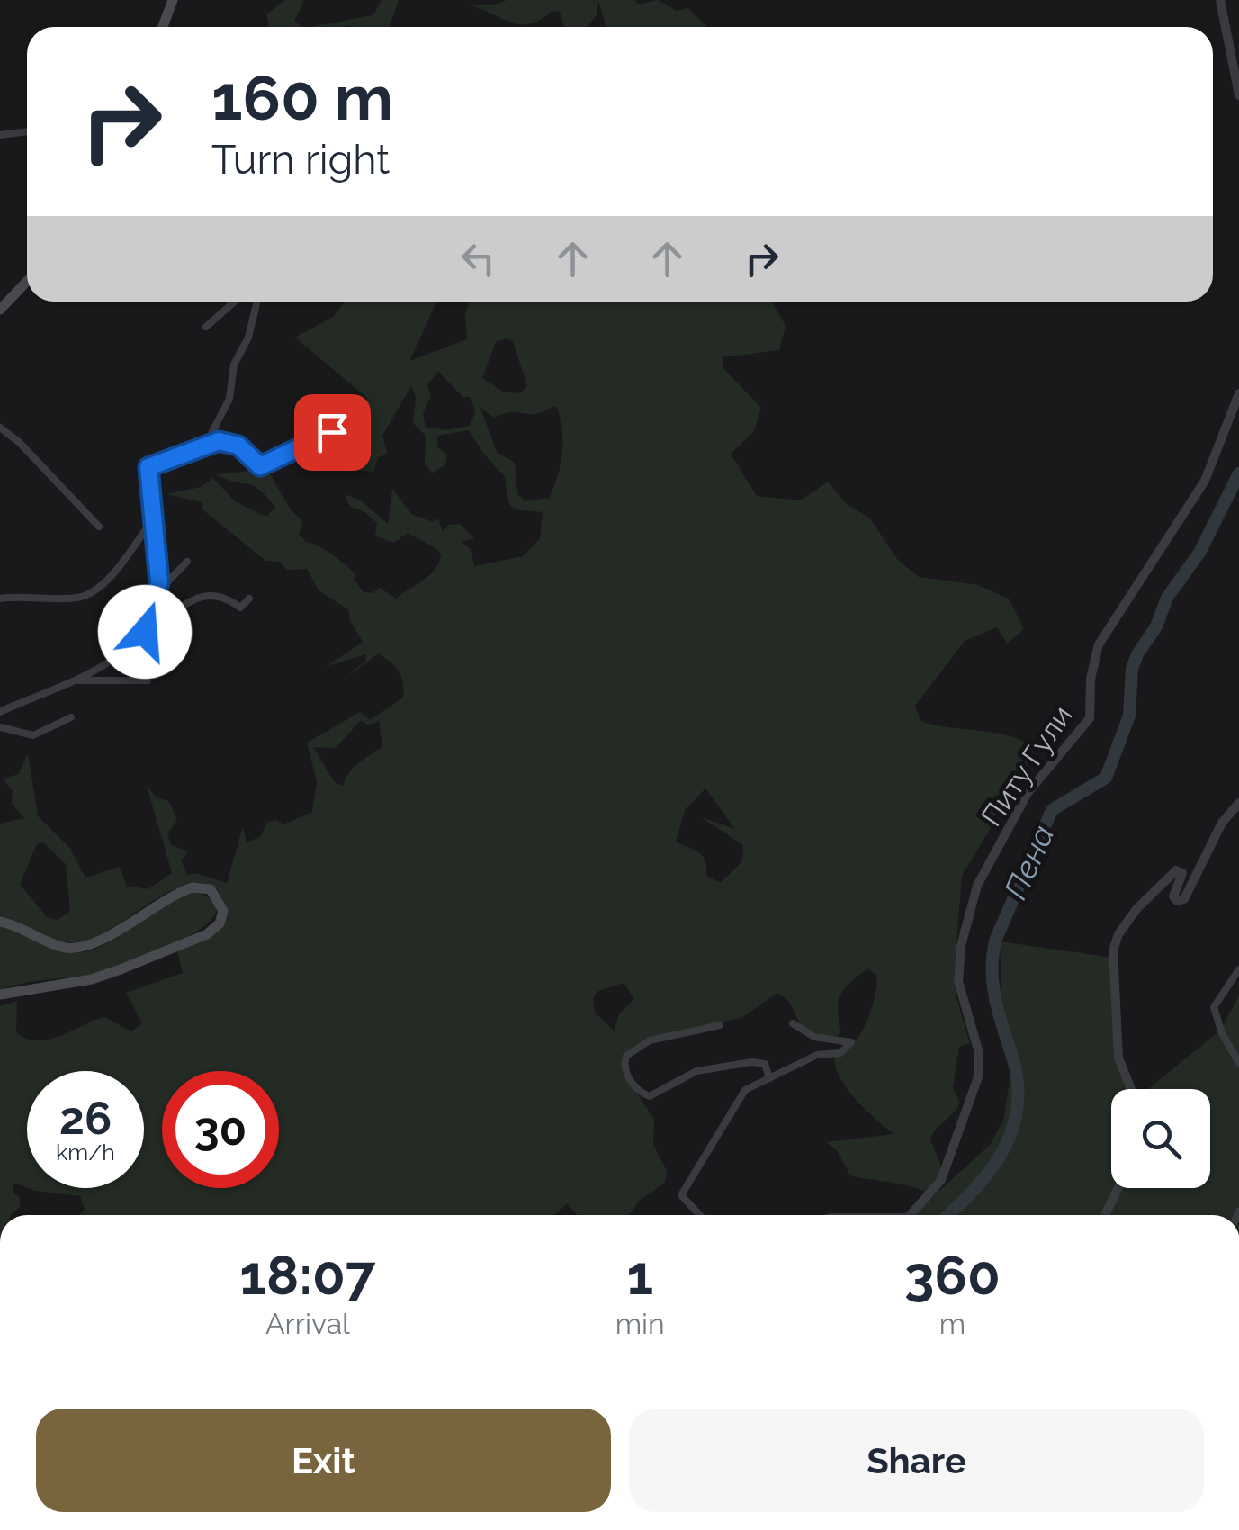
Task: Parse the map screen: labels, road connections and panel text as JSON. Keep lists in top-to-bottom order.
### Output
{
  "streets": {
    "street": ["Питу Гули"]
  },
  "water": ["Пена"],
  "page": {
    "turn": ["160 m", "Turn right"],
    "speed": "26 km/h",
    "limit": "30",
    "eta": [
      "18:07",
      "Arrival",
      "1",
      "min",
      "360",
      "m"
    ],
    "buttons": ["Exit", "Share"]
  }
}
